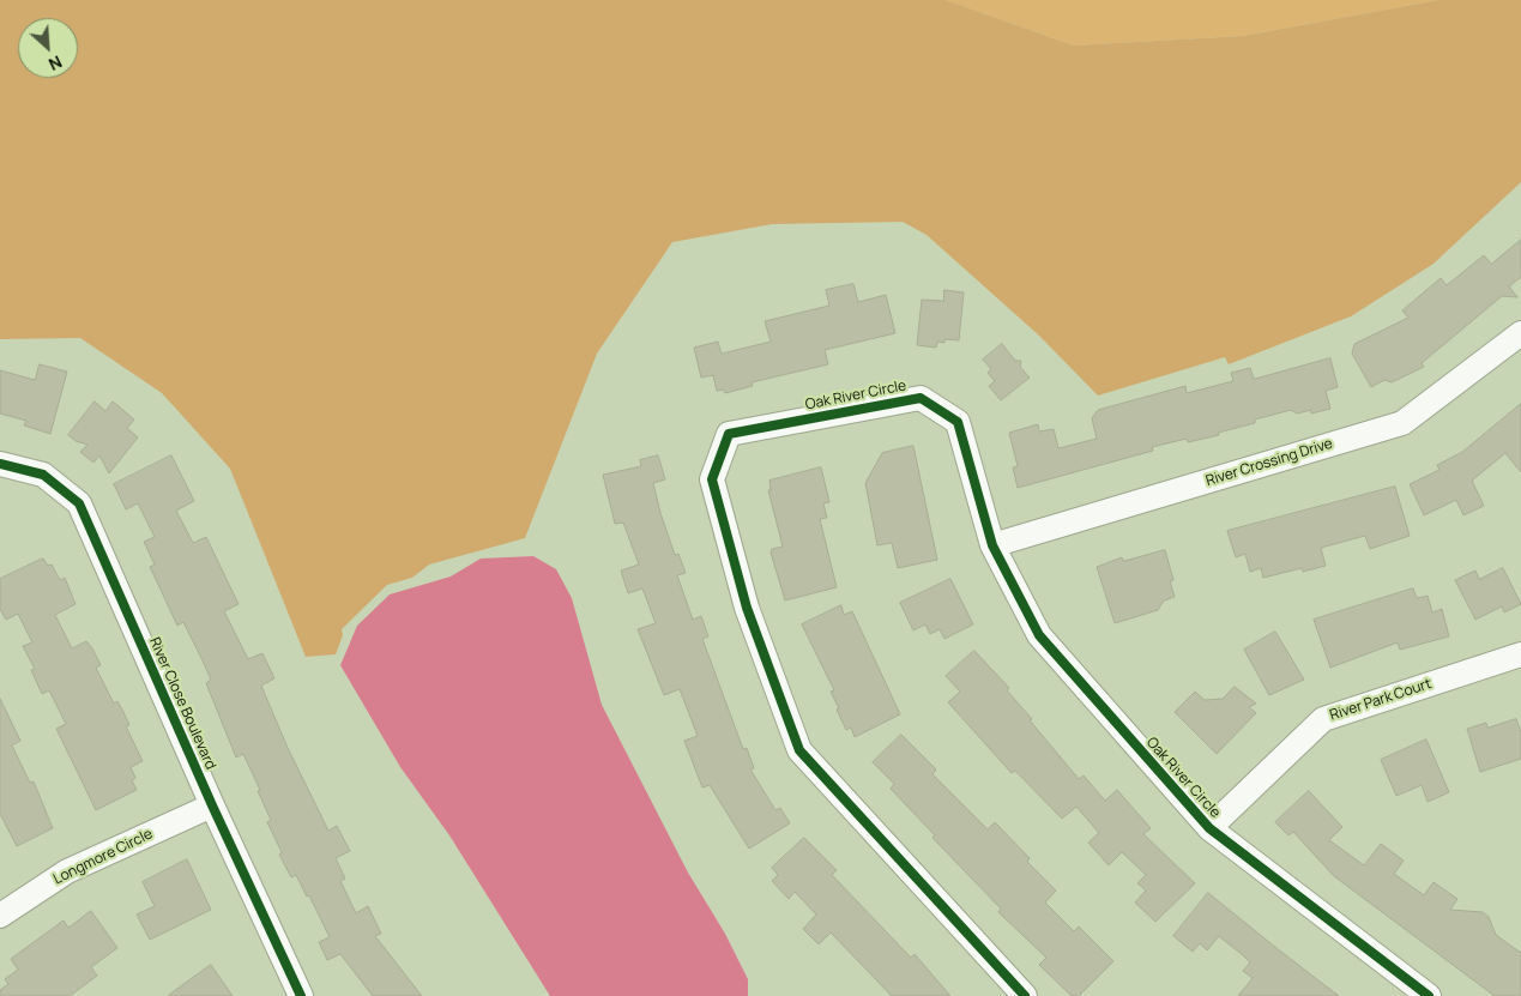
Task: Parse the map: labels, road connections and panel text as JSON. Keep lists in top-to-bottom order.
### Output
{
  "streets": {
    "street": [
      "Oak River Circle",
      "River Crossing Drive",
      "River Park Court",
      "River Close Boulevard",
      "Longmore Circle"
    ]
  },
  "crossings": [
    ["Oak River Circle", "River Crossing Drive"],
    ["Oak River Circle", "River Park Court"],
    ["River Close Boulevard", "Longmore Circle"]
  ],
  "north": "bottom right"
}
